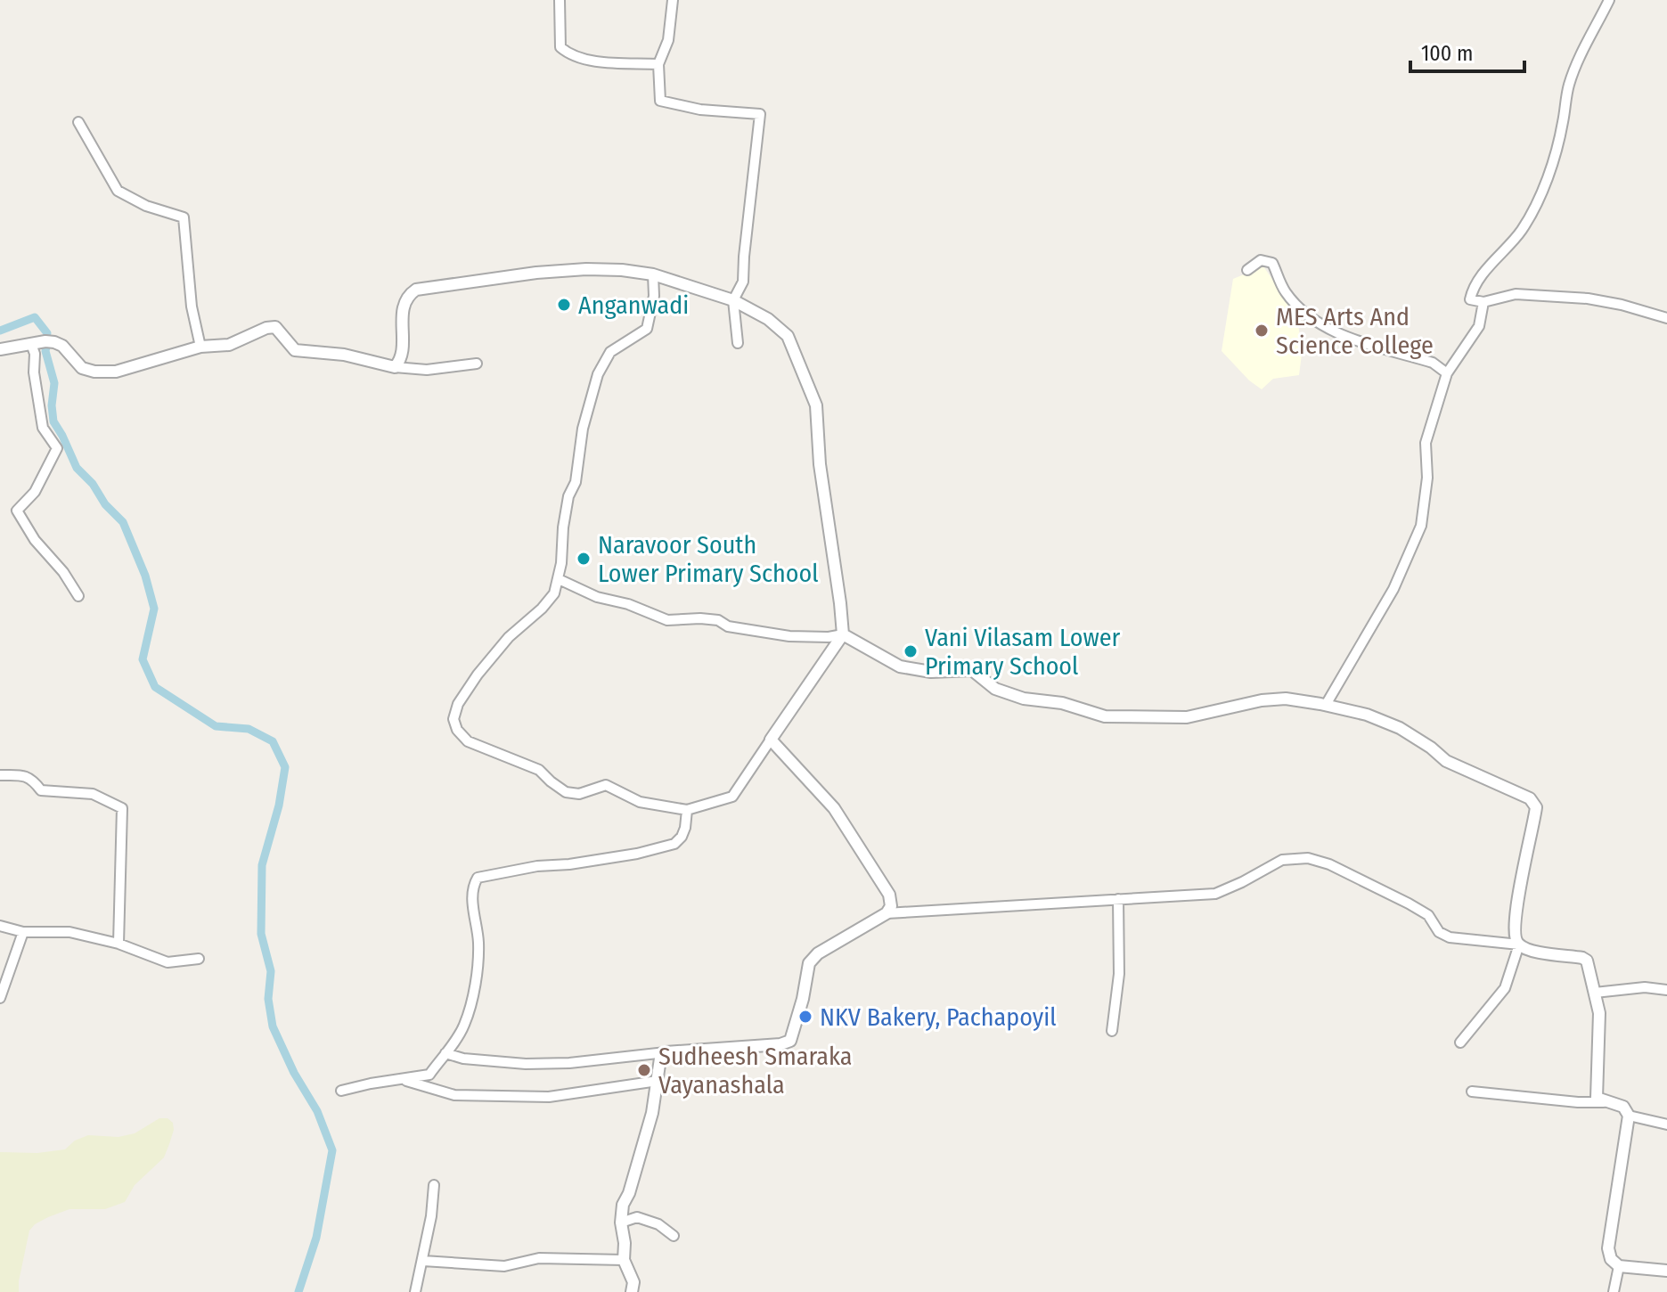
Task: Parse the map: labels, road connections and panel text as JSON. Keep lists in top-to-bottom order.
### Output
{
  "places": [
    "Anganwadi",
    "MES Arts And Science College",
    "Naravoor South Lower Primary School",
    "Vani Vilasam Lower Primary School",
    "NKV Bakery, Pachapoyil",
    "Sudheesh Smaraka Vayanashala"
  ],
  "scale_bar": "100 m"
}
